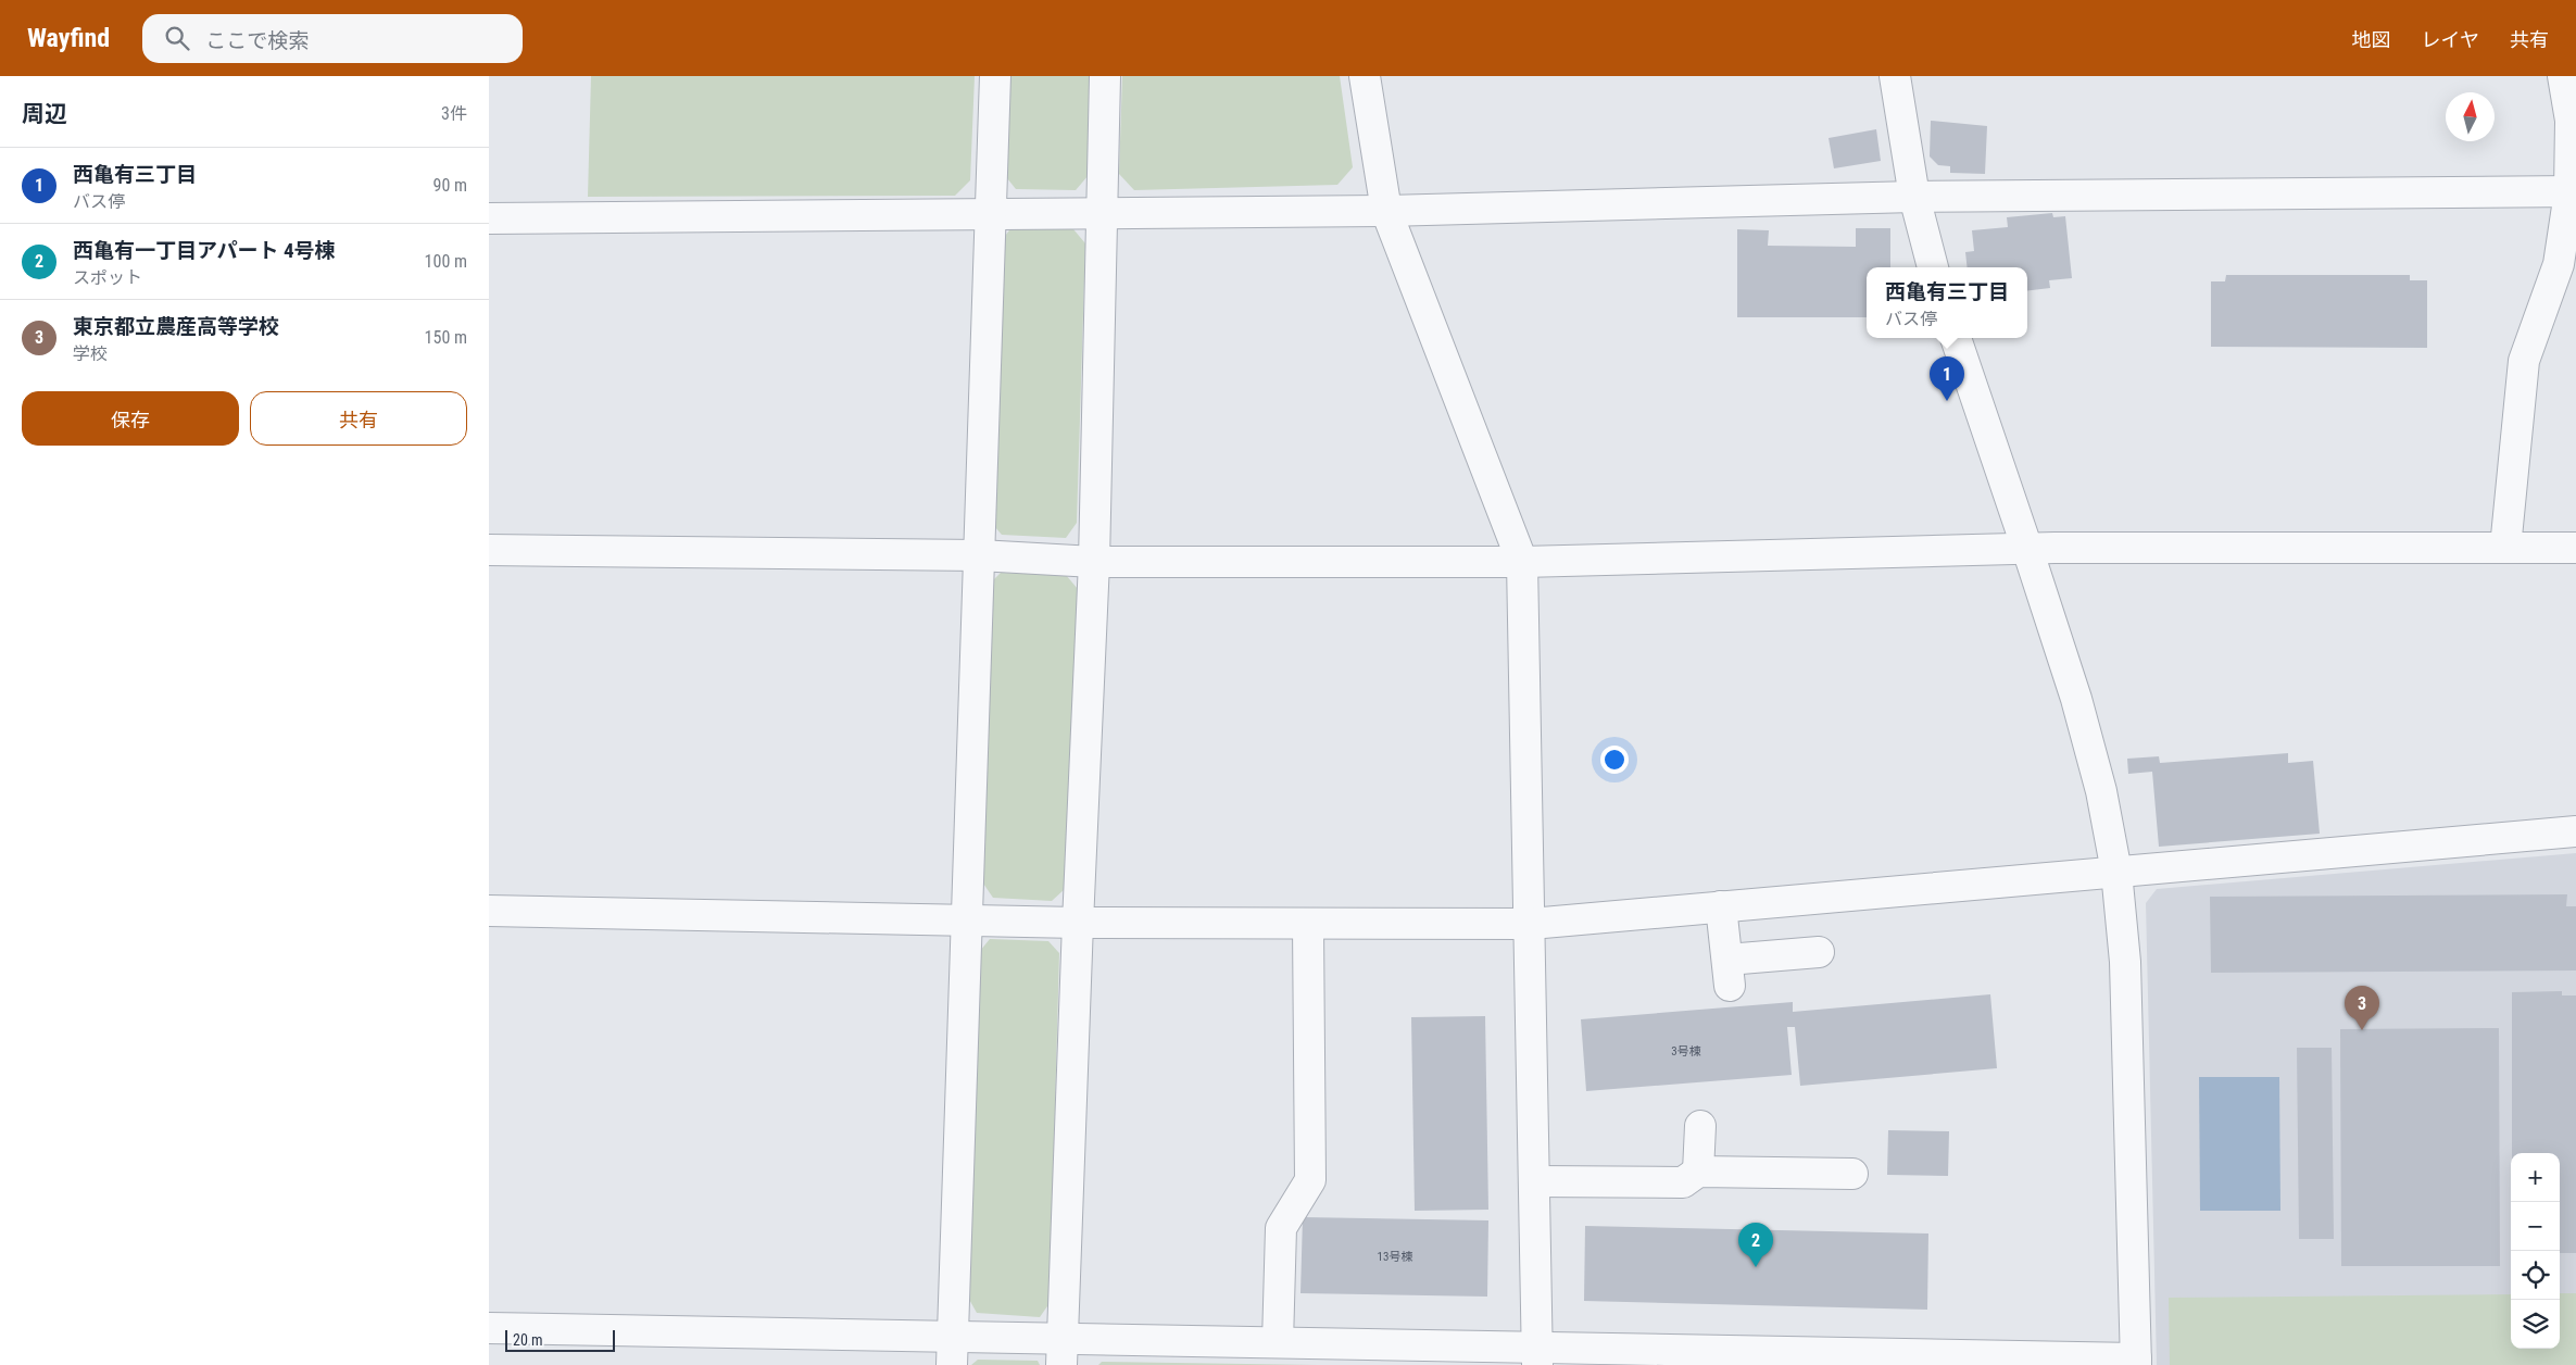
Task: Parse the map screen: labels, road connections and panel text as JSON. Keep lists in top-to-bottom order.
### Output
{
  "house_numbers": ["3号棟", "13号棟"],
  "scale_bar": "20 m",
  "north": "top",
  "page": {
    "header": "Wayfind",
    "search": "ここで検索",
    "nav": ["地図", "レイヤ", "共有"],
    "heading": ["周辺", "3件"],
    "list": [
      {
        "mark": "1",
        "name": "西亀有三丁目",
        "note": "バス停",
        "value": "90 m"
      },
      {
        "mark": "2",
        "name": "西亀有一丁目アパート 4号棟",
        "note": "スポット",
        "value": "100 m"
      },
      {
        "mark": "3",
        "name": "東京都立農産高等学校",
        "note": "学校",
        "value": "150 m"
      }
    ],
    "popup": ["西亀有三丁目", "バス停"],
    "pins": ["1", "3", "2"],
    "buttons": ["保存", "共有"],
    "map_buttons": ["+", "−"],
    "scale": "20 m"
  }
}
